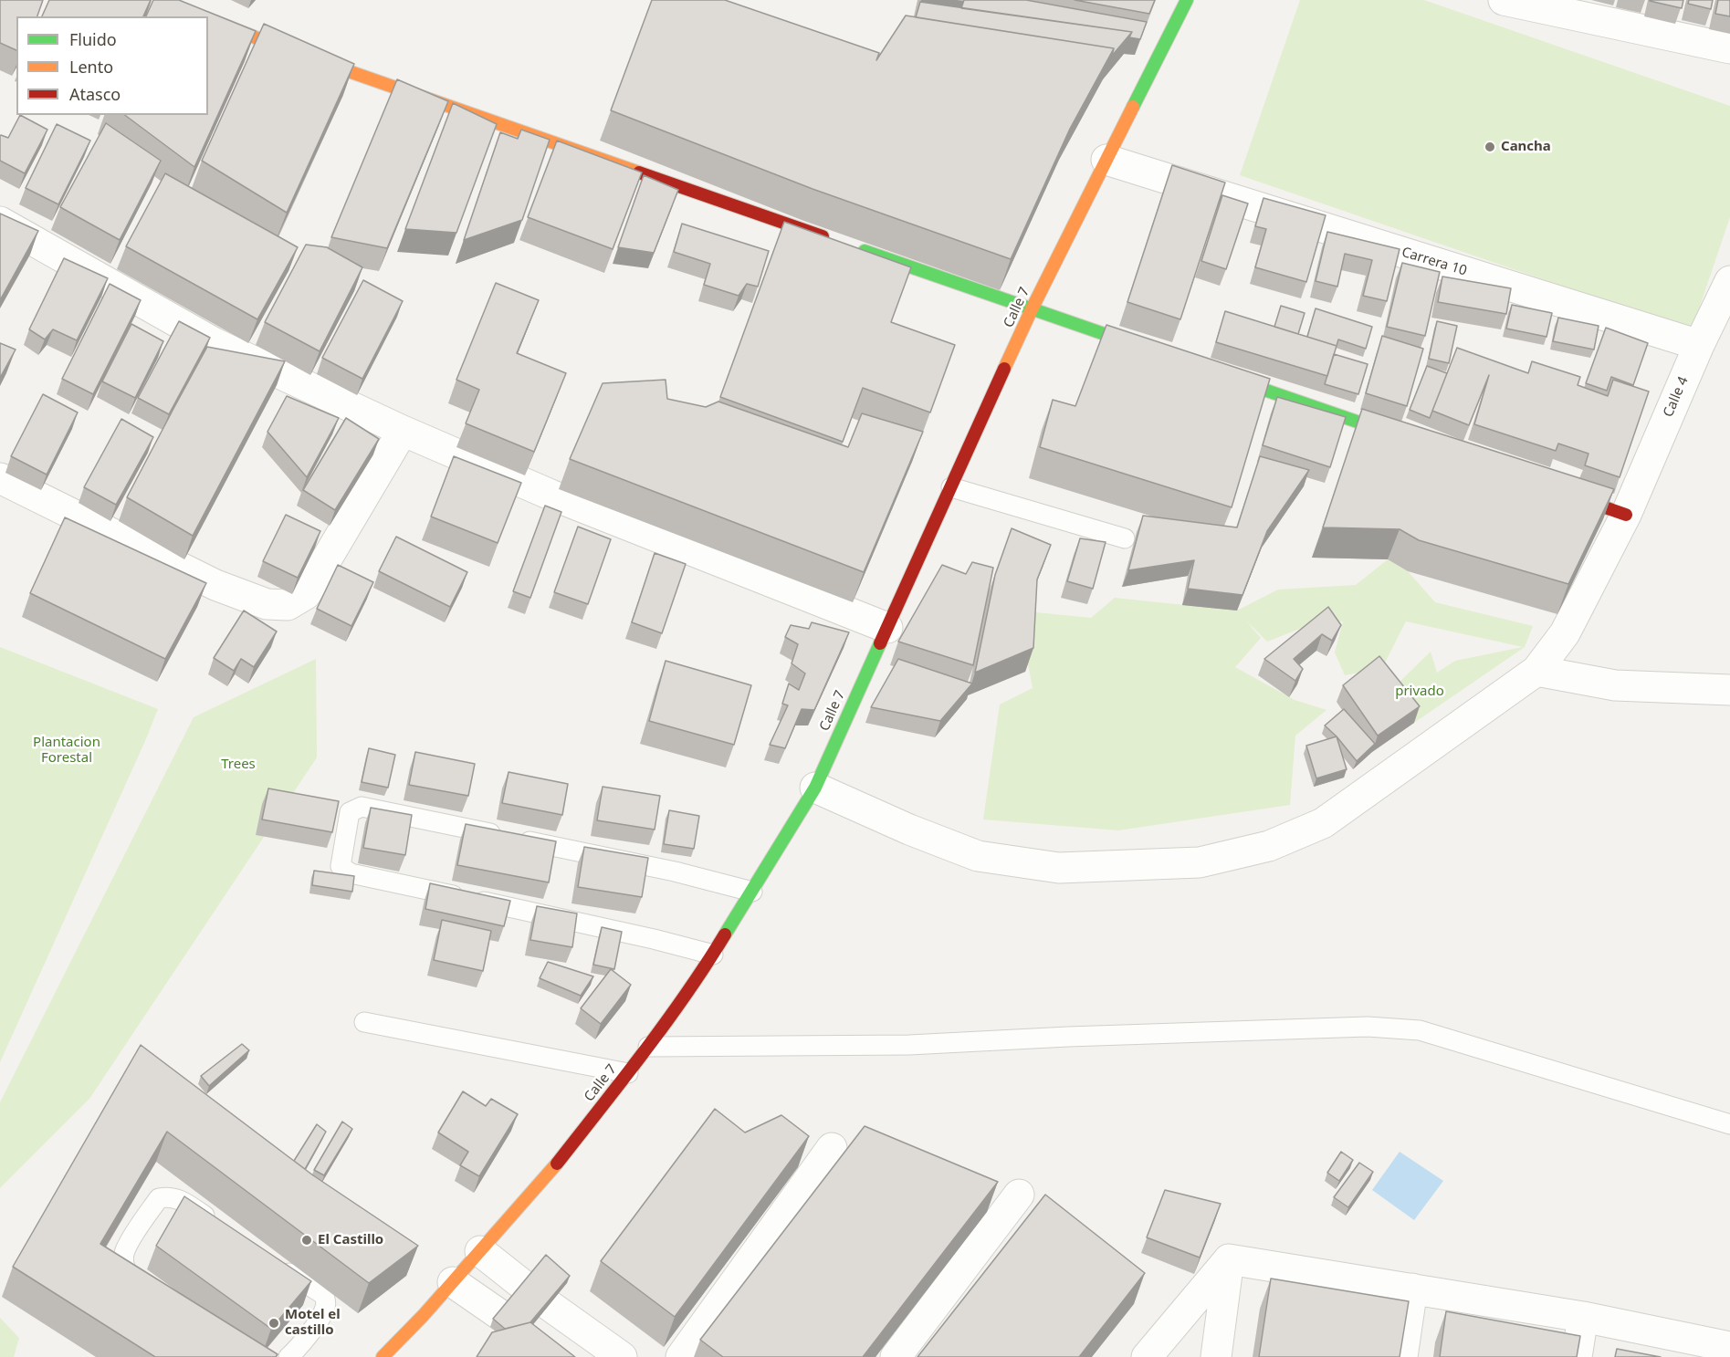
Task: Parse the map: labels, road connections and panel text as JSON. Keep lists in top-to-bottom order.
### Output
{
  "streets": {
    "street": ["Carrera 10", "Calle 7", "Calle 4"]
  },
  "crossings": [
    ["Carrera 10", "Calle 7"],
    ["Carrera 10", "Calle 4"],
    ["Calle 7", "Calle 4"]
  ],
  "parks": ["privado", "Plantacion Forestal", "Trees"],
  "places": ["Cancha", "El Castillo", "Motel el castillo"],
  "legend": ["Fluido", "Lento", "Atasco"]
}
